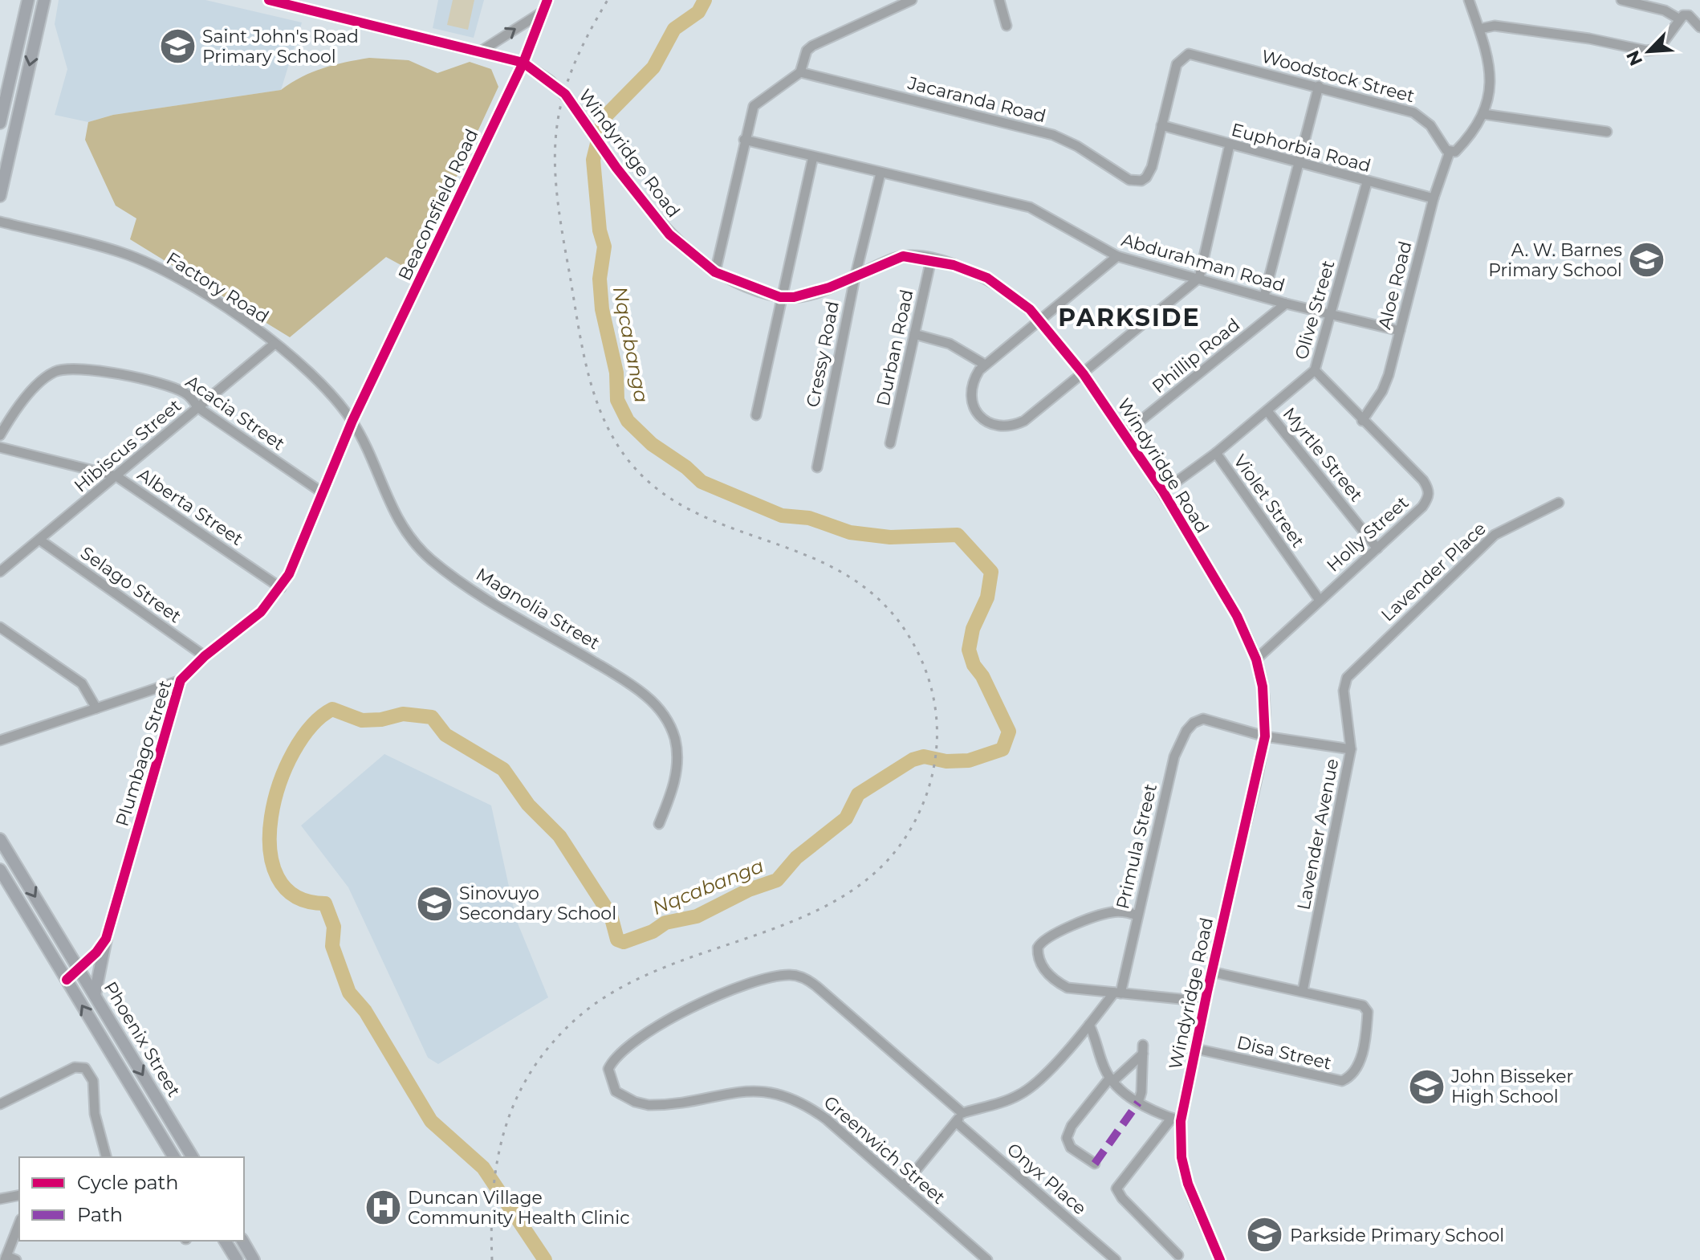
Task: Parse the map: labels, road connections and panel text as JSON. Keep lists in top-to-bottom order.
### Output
{
  "streets": {
    "main road": ["Phoenix Street"],
    "street": [
      "Woodstock Street",
      "Jacaranda Road",
      "Euphorbia Road",
      "Windyridge Road",
      "Beaconsfield Road",
      "Abdurahman Road",
      "Aloe Road",
      "Factory Road",
      "Olive Street",
      "Durban Road",
      "Cressy Road",
      "Phillip Road",
      "Acacia Street",
      "Hibiscus Street",
      "Myrtle Street",
      "Violet Street",
      "Alberta Street",
      "Holly Street",
      "Lavender Place",
      "Selago Street",
      "Magnolia Street",
      "Plumbago Street",
      "Lavender Avenue",
      "Primula Street",
      "Disa Street",
      "Greenwich Street",
      "Onyx Place"
    ]
  },
  "crossings": [
    ["Woodstock Street", "Jacaranda Road"],
    ["Woodstock Street", "Euphorbia Road"],
    ["Woodstock Street", "Aloe Road"],
    ["Jacaranda Road", "Euphorbia Road"],
    ["Euphorbia Road", "Aloe Road"],
    ["Euphorbia Road", "Olive Street"],
    ["Windyridge Road", "Beaconsfield Road"],
    ["Windyridge Road", "Olive Street"],
    ["Windyridge Road", "Durban Road"],
    ["Windyridge Road", "Cressy Road"],
    ["Windyridge Road", "Phillip Road"],
    ["Windyridge Road", "Holly Street"],
    ["Windyridge Road", "Primula Street"],
    ["Windyridge Road", "Disa Street"],
    ["Beaconsfield Road", "Factory Road"],
    ["Beaconsfield Road", "Magnolia Street"],
    ["Beaconsfield Road", "Plumbago Street"],
    ["Abdurahman Road", "Aloe Road"],
    ["Abdurahman Road", "Olive Street"],
    ["Abdurahman Road", "Cressy Road"],
    ["Abdurahman Road", "Phillip Road"],
    ["Aloe Road", "Holly Street"],
    ["Factory Road", "Hibiscus Street"],
    ["Factory Road", "Magnolia Street"],
    ["Factory Road", "Plumbago Street"],
    ["Olive Street", "Myrtle Street"],
    ["Olive Street", "Violet Street"],
    ["Olive Street", "Holly Street"],
    ["Acacia Street", "Hibiscus Street"],
    ["Acacia Street", "Plumbago Street"],
    ["Hibiscus Street", "Alberta Street"],
    ["Hibiscus Street", "Selago Street"],
    ["Myrtle Street", "Holly Street"],
    ["Violet Street", "Holly Street"],
    ["Alberta Street", "Plumbago Street"],
    ["Lavender Place", "Lavender Avenue"],
    ["Selago Street", "Plumbago Street"],
    ["Magnolia Street", "Plumbago Street"],
    ["Plumbago Street", "Phoenix Street"],
    ["Lavender Avenue", "Disa Street"]
  ],
  "districts": ["PARKSIDE"],
  "water": ["Nqcabanga"],
  "places": {
    "school or university": [
      "Saint John's Road Primary School",
      "A. W. Barnes Primary School",
      "Sinovuyo Secondary School",
      "John Bisseker High School",
      "Parkside Primary School"
    ],
    "hospital": ["Duncan Village Community Health Clinic"]
  },
  "legend": ["Cycle path", "Path"],
  "north": "bottom left"
}
